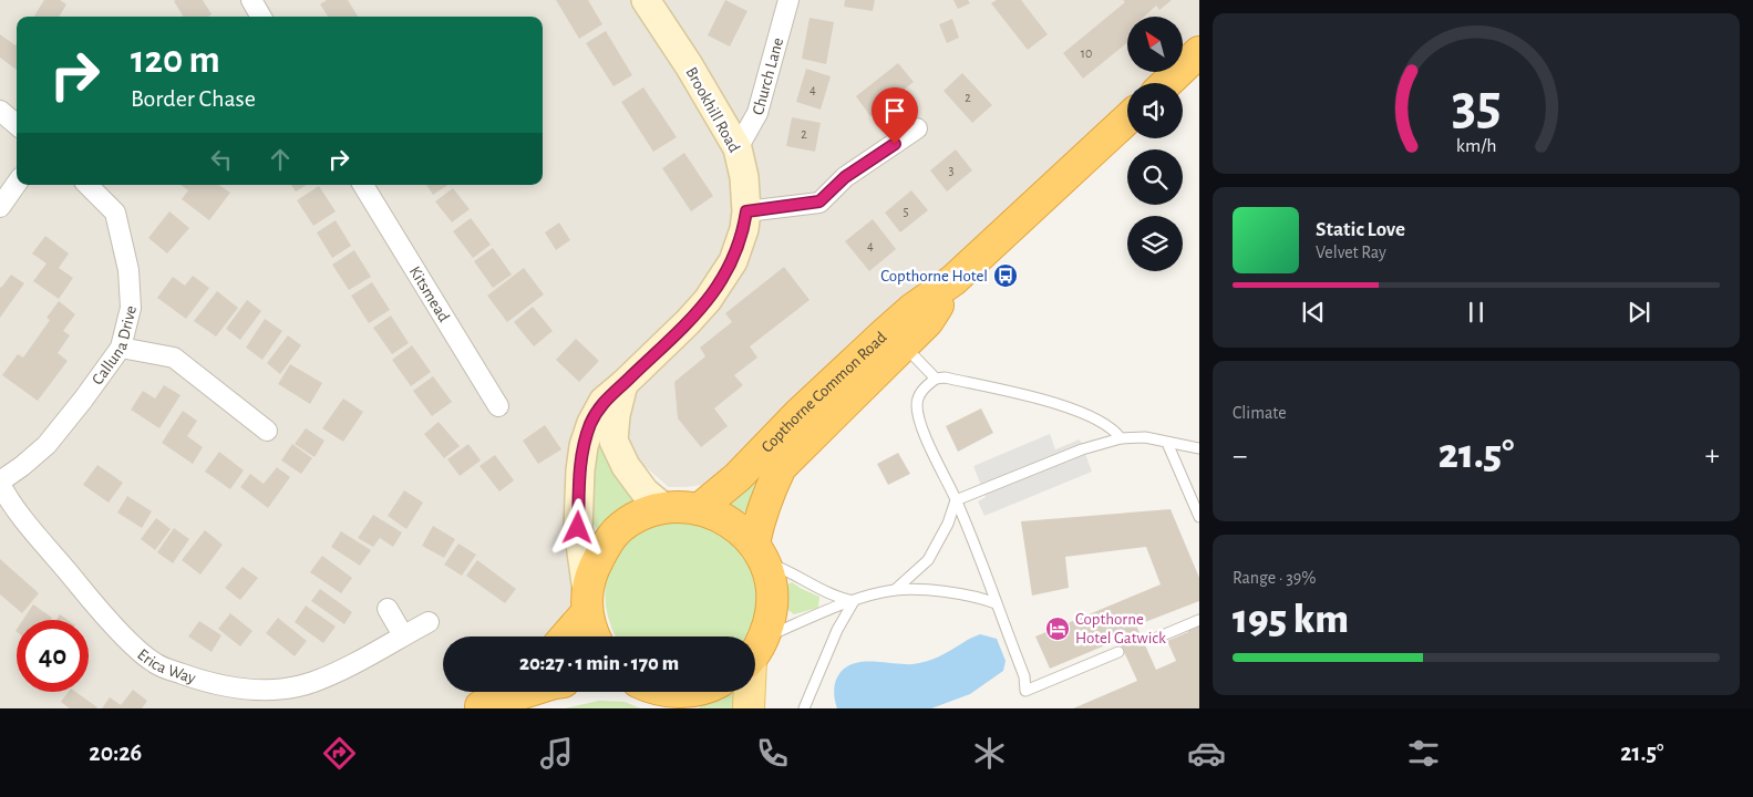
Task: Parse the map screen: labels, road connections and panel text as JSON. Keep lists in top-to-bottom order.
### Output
{
  "streets": {
    "highway": ["Copthorne Common Road"],
    "street": [
      "Church Lane",
      "Brookhill Road",
      "Kitsmead",
      "Calluna Drive",
      "Erica Way"
    ]
  },
  "crossings": [
    ["Church Lane", "Brookhill Road"],
    ["Calluna Drive", "Erica Way"]
  ],
  "places": {
    "bus stop": ["Copthorne Hotel"],
    "hotel": ["Copthorne Hotel Gatwick"]
  },
  "house_numbers": [
    "10",
    "4",
    "2",
    "2",
    "3",
    "5",
    "4"
  ],
  "north": "top left",
  "page": {
    "turn": ["120 m", "Border Chase"],
    "song": ["Static Love", "Velvet Ray"],
    "tile": [
      "Climate",
      ["Range · 39%", "195 km"]
    ],
    "heat": ["−", "21.5°", "+"],
    "limit": "40",
    "trip": "20:27 · 1 min · 170 m",
    "tabs": ["20:26", "21.5°"],
    "gauge": ["35", "km/h"]
  }
}
